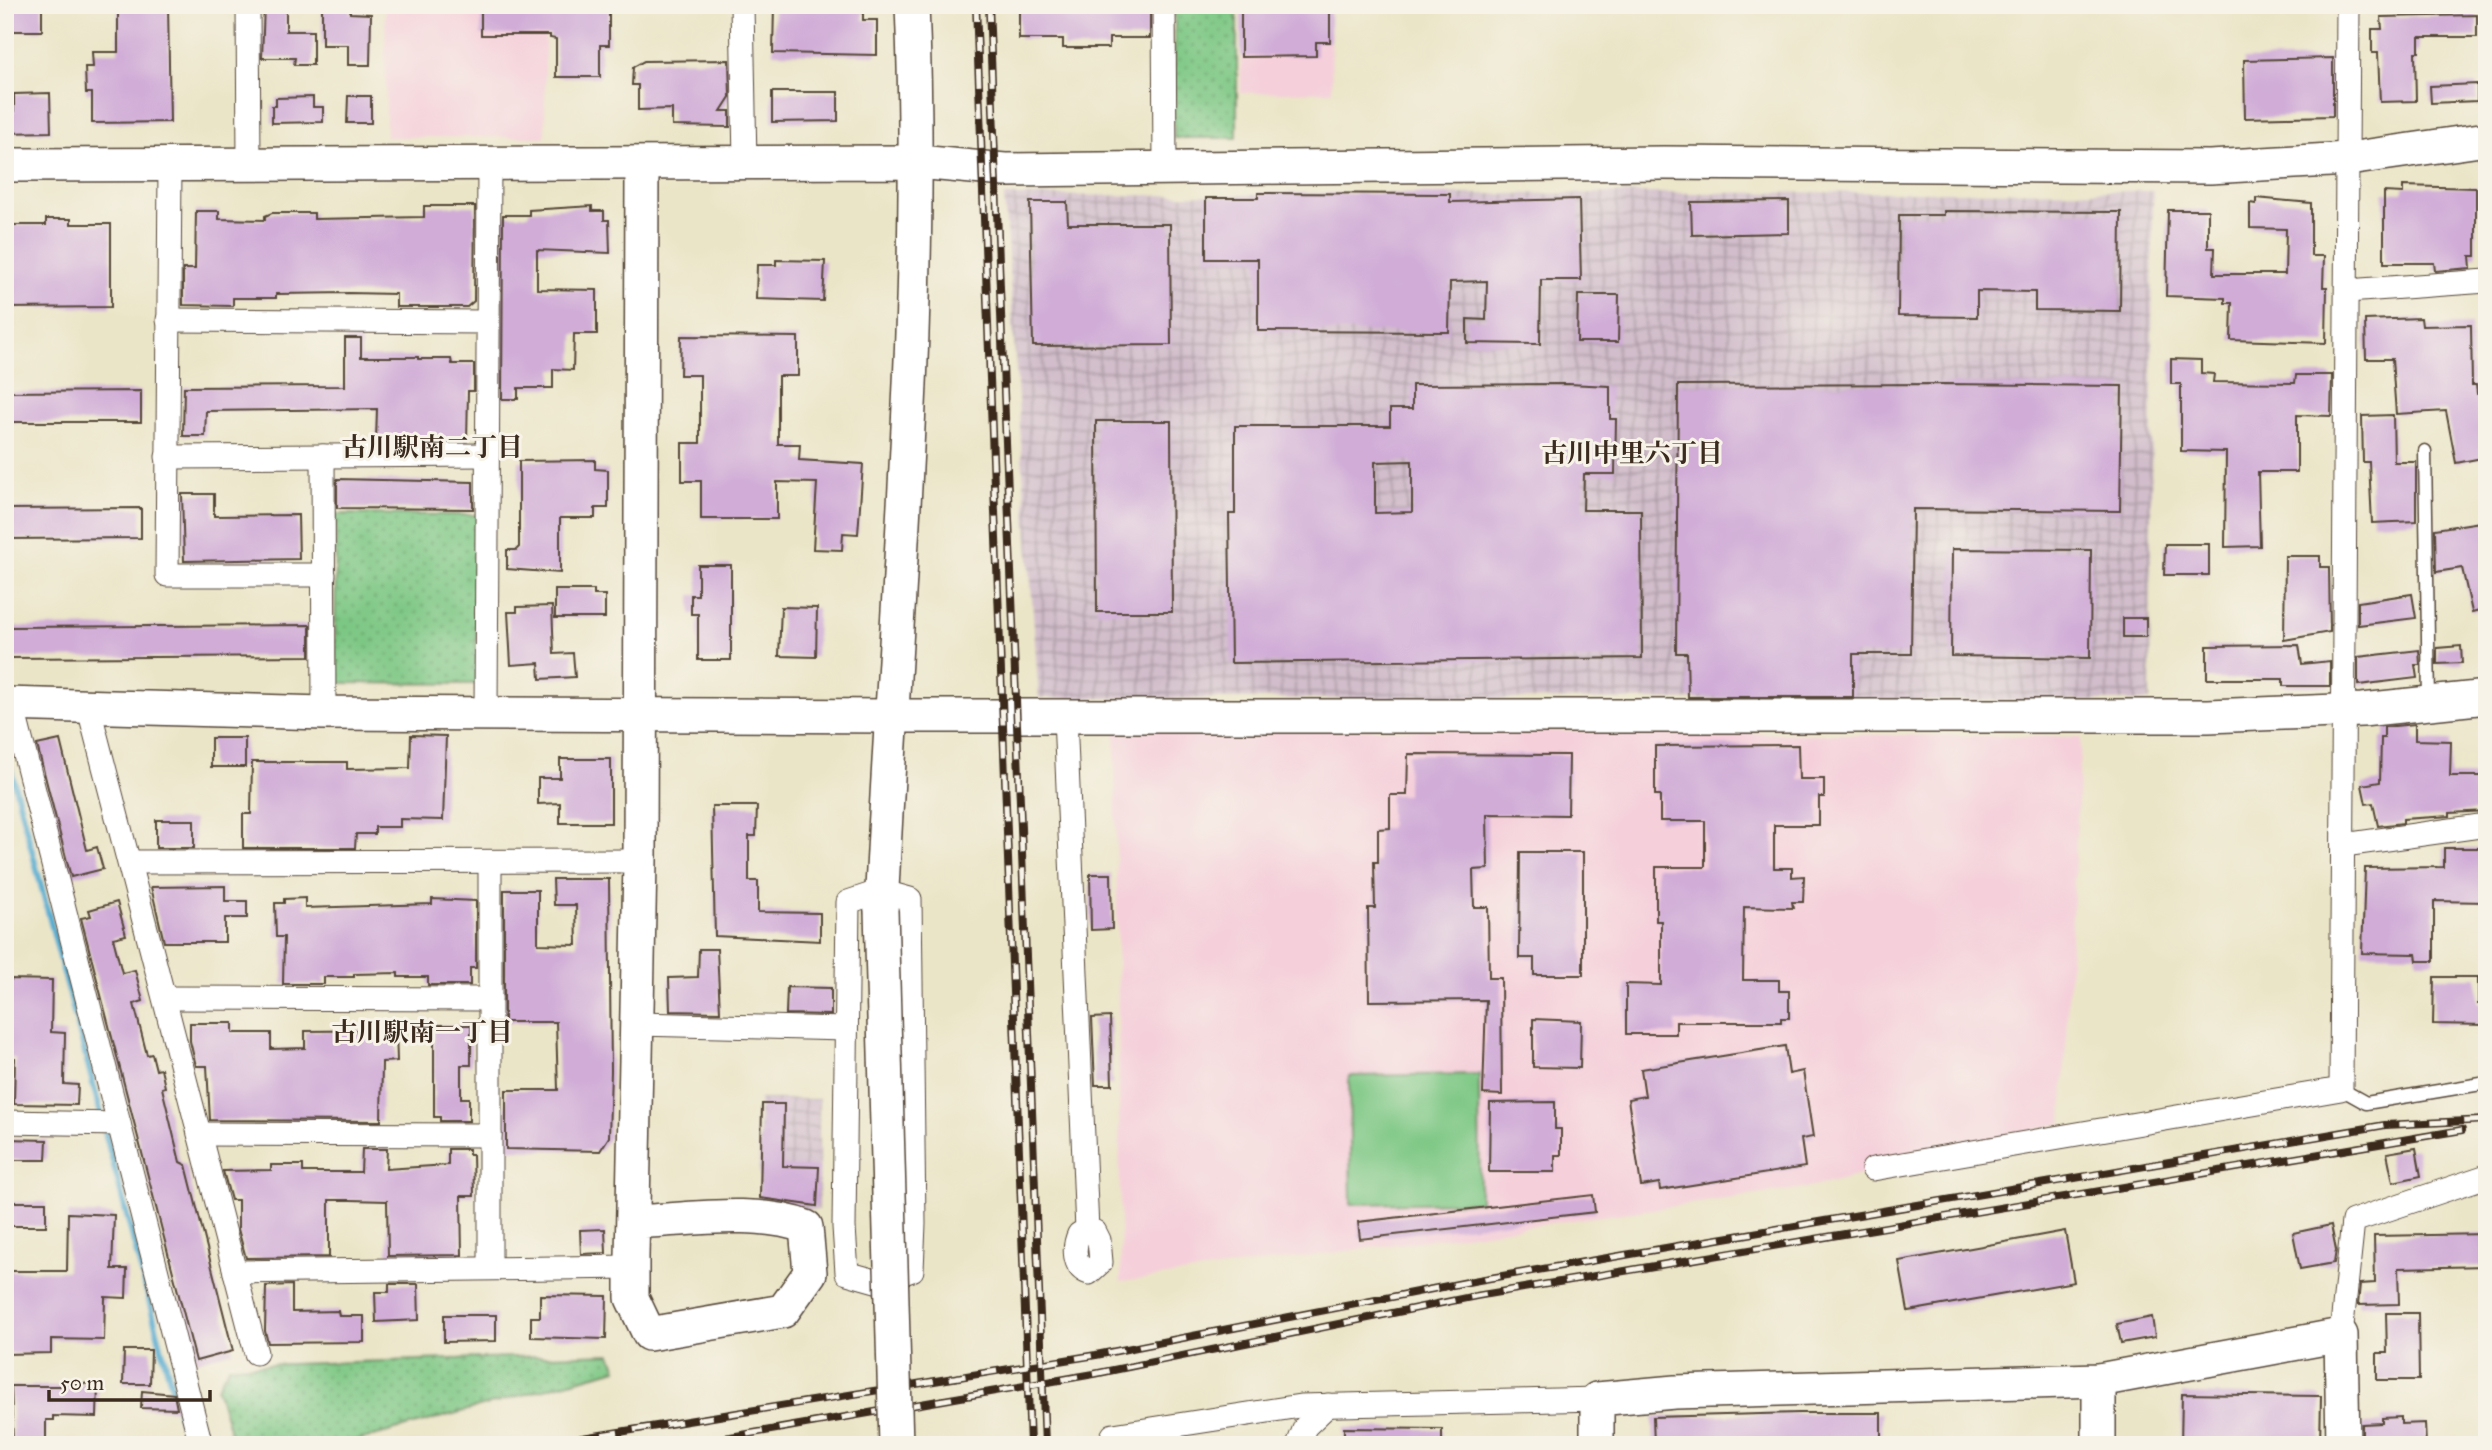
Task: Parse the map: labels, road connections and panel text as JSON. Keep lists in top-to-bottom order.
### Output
{
  "districts": ["古川駅南二丁目", "古川中里六丁目", "古川駅南一丁目"],
  "scale_bar": "50 m"
}
